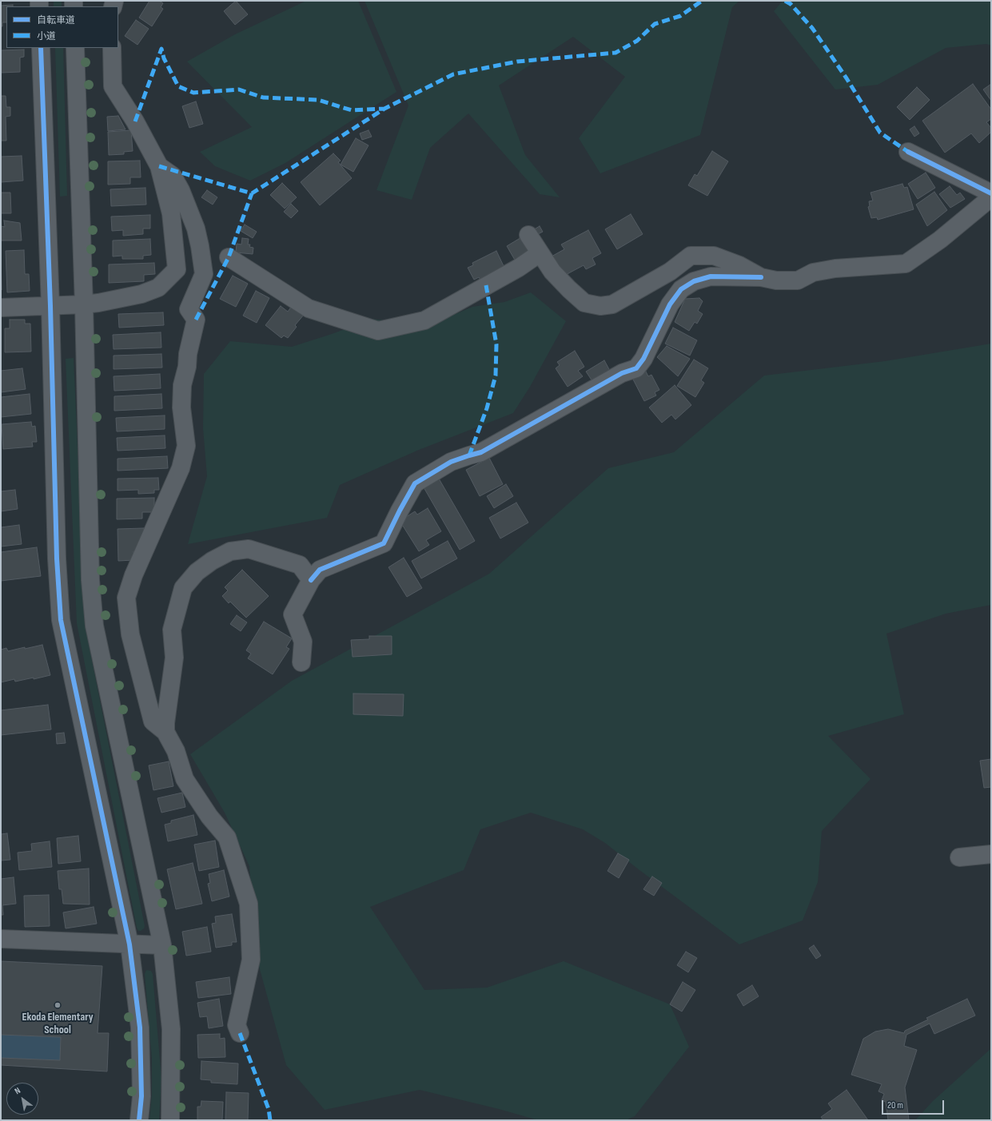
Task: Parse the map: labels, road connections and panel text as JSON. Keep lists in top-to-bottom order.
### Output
{
  "places": ["Ekoda Elementary School"],
  "legend": ["自転車道", "小道"],
  "scale_bar": "20 m",
  "north": "top left"
}
